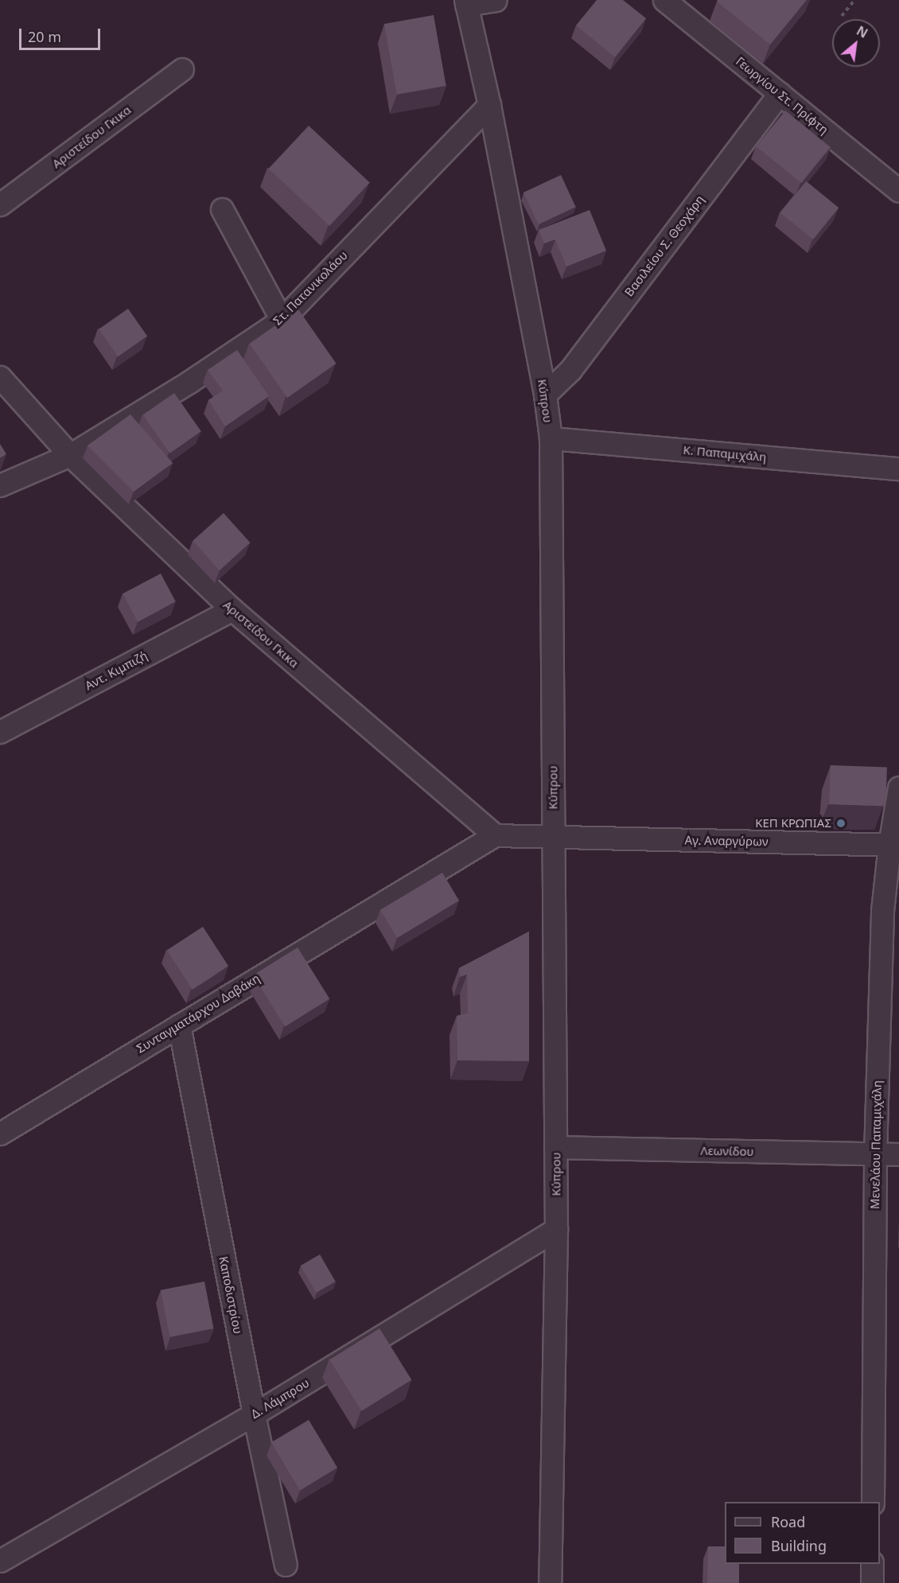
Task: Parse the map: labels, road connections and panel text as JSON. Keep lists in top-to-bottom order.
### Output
{
  "streets": {
    "street": [
      "Γεωργίου Στ. Πρίφτη",
      "Αριστείδου Γκικα",
      "Βασιλείου Σ. Θεοχάρη",
      "Στ. Πατανικολάου",
      "Κύπρου",
      "Κ. Παπαμιχάλη",
      "Αντ. Κιμπιζή",
      "Αγ. Αναργύρων",
      "Συνταγματάρχου Δαβάκη",
      "Μενελάου Παπαμιχάλη",
      "Λεωνίδου",
      "Καποδιστρίου",
      "Δ. Λάμπρου"
    ]
  },
  "crossings": [
    ["Γεωργίου Στ. Πρίφτη", "Βασιλείου Σ. Θεοχάρη"],
    ["Αριστείδου Γκικα", "Στ. Πατανικολάου"],
    ["Αριστείδου Γκικα", "Αντ. Κιμπιζή"],
    ["Αριστείδου Γκικα", "Συνταγματάρχου Δαβάκη"],
    ["Βασιλείου Σ. Θεοχάρη", "Κύπρου"],
    ["Στ. Πατανικολάου", "Κύπρου"],
    ["Κύπρου", "Κ. Παπαμιχάλη"],
    ["Κύπρου", "Αγ. Αναργύρων"],
    ["Κύπρου", "Λεωνίδου"],
    ["Κύπρου", "Δ. Λάμπρου"],
    ["Αγ. Αναργύρων", "Μενελάου Παπαμιχάλη"],
    ["Συνταγματάρχου Δαβάκη", "Καποδιστρίου"],
    ["Μενελάου Παπαμιχάλη", "Λεωνίδου"],
    ["Καποδιστρίου", "Δ. Λάμπρου"]
  ],
  "places": ["ΚΕΠ ΚΡΩΠΙΑΣ"],
  "legend": ["Road", "Building"],
  "scale_bar": "20 m",
  "north": "top right"
}
